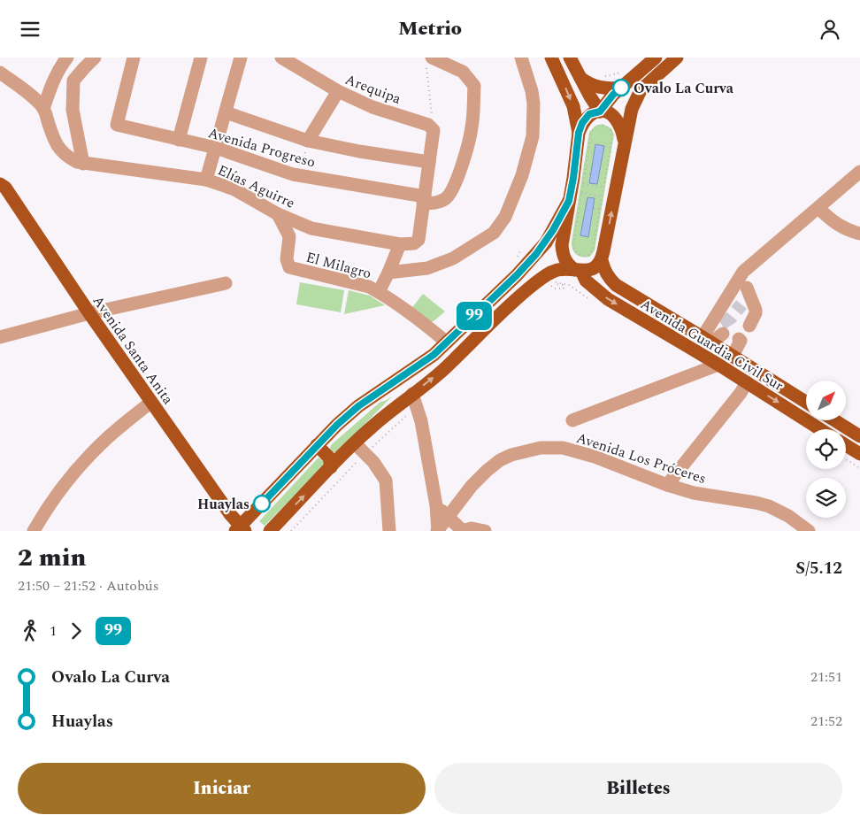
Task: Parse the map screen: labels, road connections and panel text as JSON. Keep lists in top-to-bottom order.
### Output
{
  "streets": {
    "main road": ["Avenida Guardia Civil Sur", "Avenida Santa Anita"],
    "street": [
      "Arequipa",
      "Avenida Progreso",
      "Elías Aguirre",
      "El Milagro",
      "Avenida Los Próceres"
    ]
  },
  "crossings": [
    ["Avenida Progreso", "Elías Aguirre"],
    ["Elías Aguirre", "El Milagro"]
  ],
  "places": ["Ovalo La Curva", "Huaylas"],
  "lines": ["bus line 99"],
  "north": "top right",
  "page": {
    "header": "Metrio",
    "on_map": "99",
    "heading": ["2 min", "21:50 – 21:52 · Autobús", "S/5.12"],
    "legs": ["1", "99"],
    "list": [
      {
        "name": "Ovalo La Curva",
        "value": "21:51"
      },
      {
        "name": "Huaylas",
        "value": "21:52"
      }
    ],
    "buttons": ["Iniciar", "Billetes"]
  }
}
